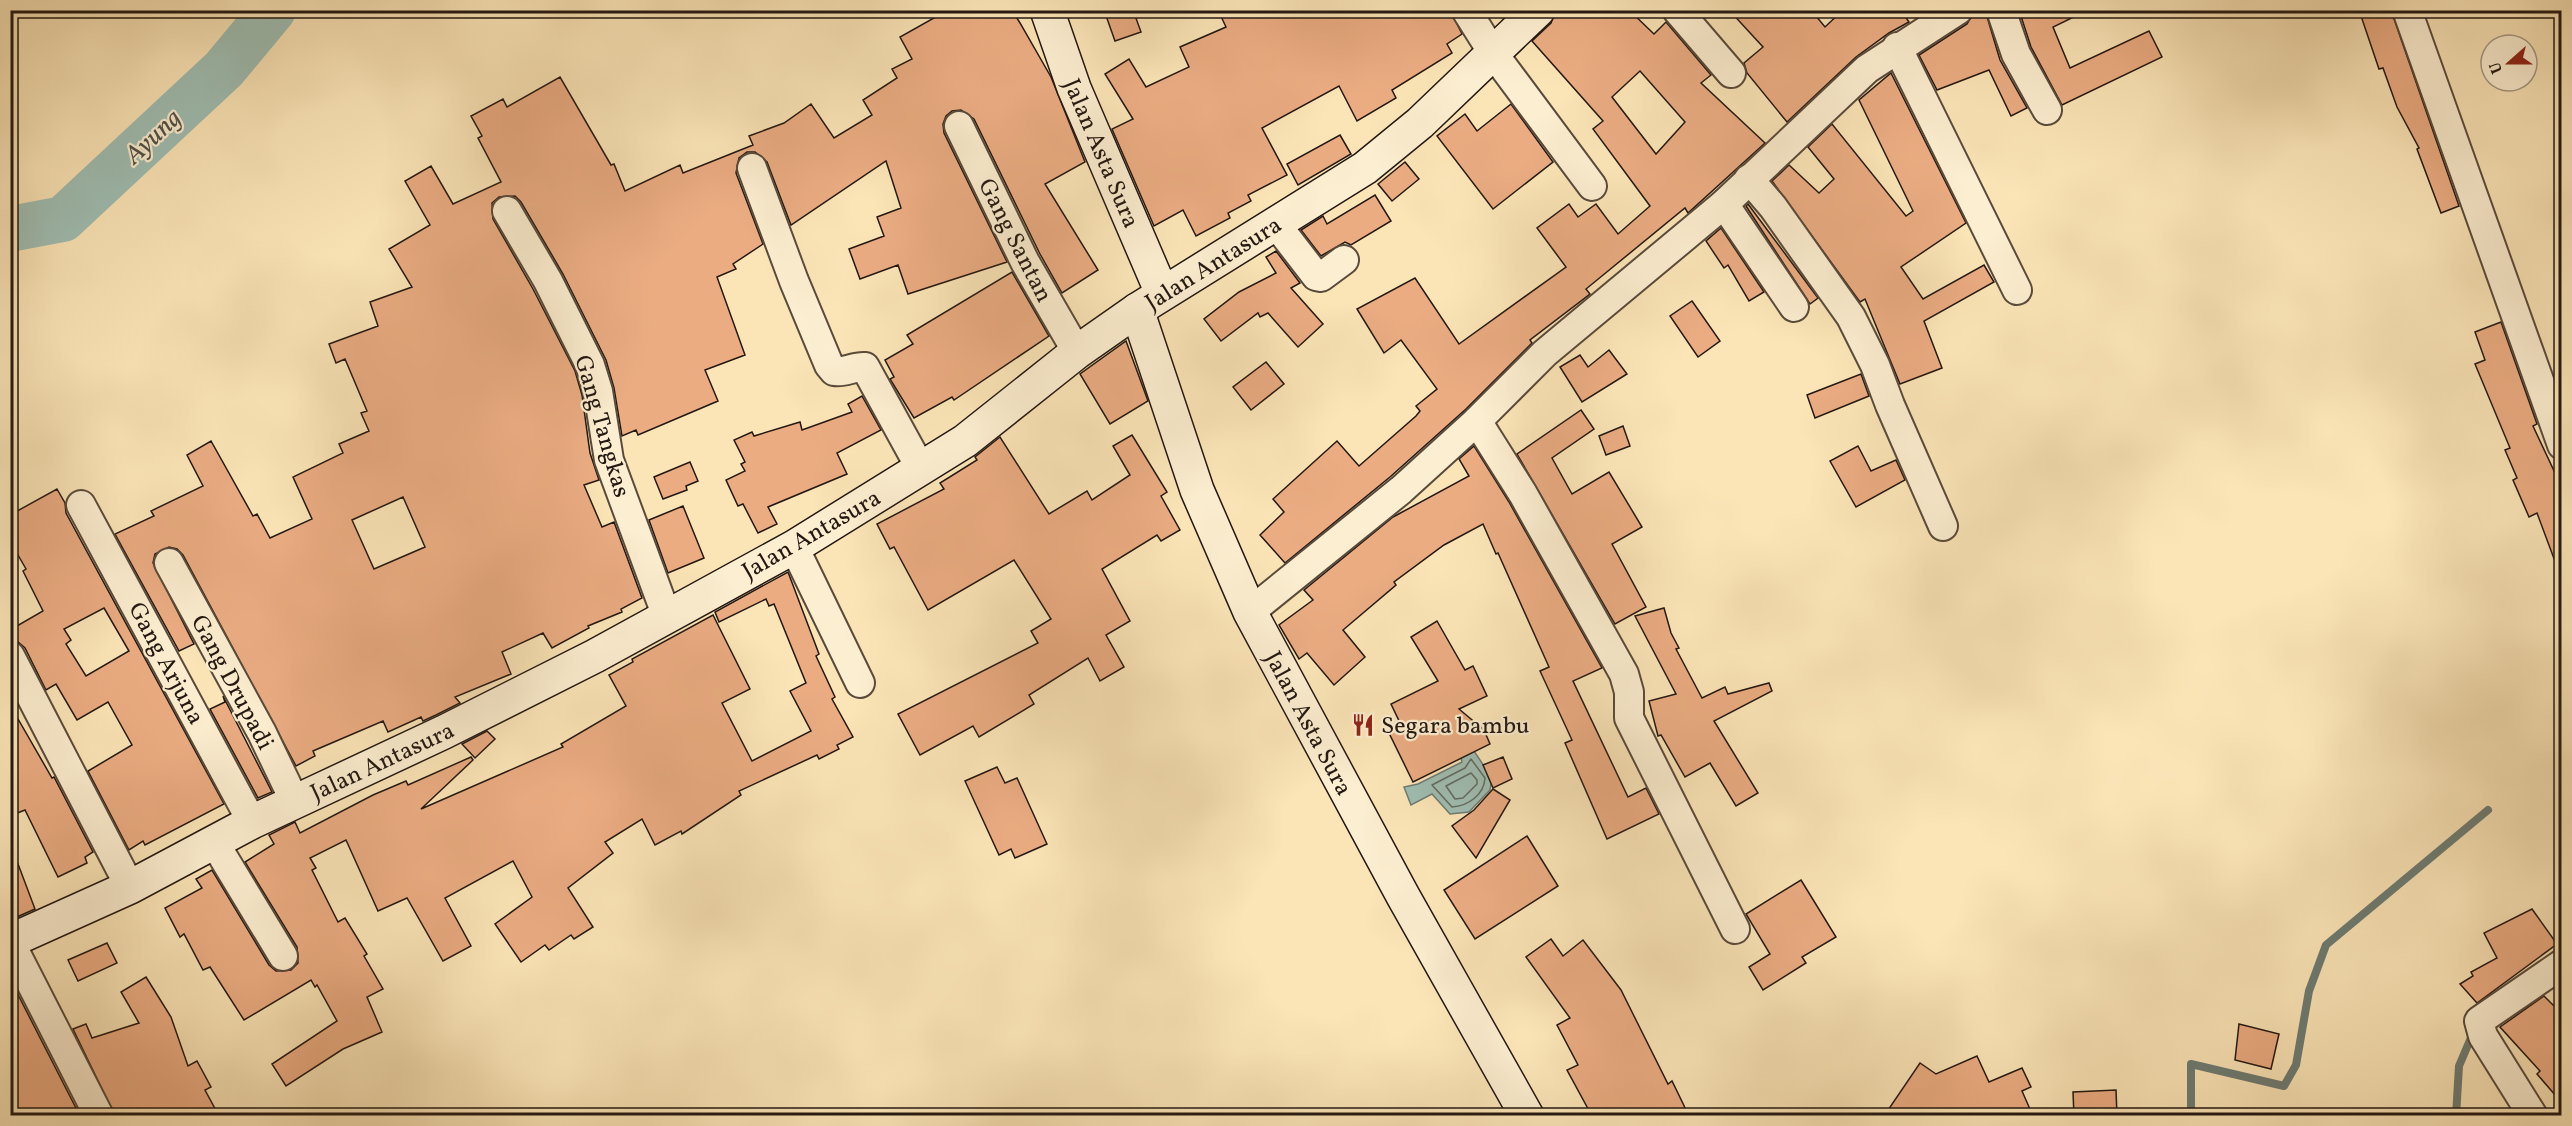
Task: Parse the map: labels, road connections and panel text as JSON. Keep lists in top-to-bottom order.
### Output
{
  "streets": {
    "main road": ["Jalan Asta Sura", "Jalan Antasura"],
    "street": [
      "Gang Santan",
      "Gang Tangkas",
      "Gang Arjuna",
      "Gang Drupadi"
    ]
  },
  "crossings": [
    ["Jalan Asta Sura", "Jalan Antasura"],
    ["Gang Santan", "Jalan Antasura"],
    ["Jalan Antasura", "Gang Tangkas"],
    ["Jalan Antasura", "Gang Arjuna"],
    ["Jalan Antasura", "Gang Drupadi"]
  ],
  "water": ["Ayung"],
  "places": {
    "restaurant": ["Segara bambu"]
  },
  "north": "left"
}
